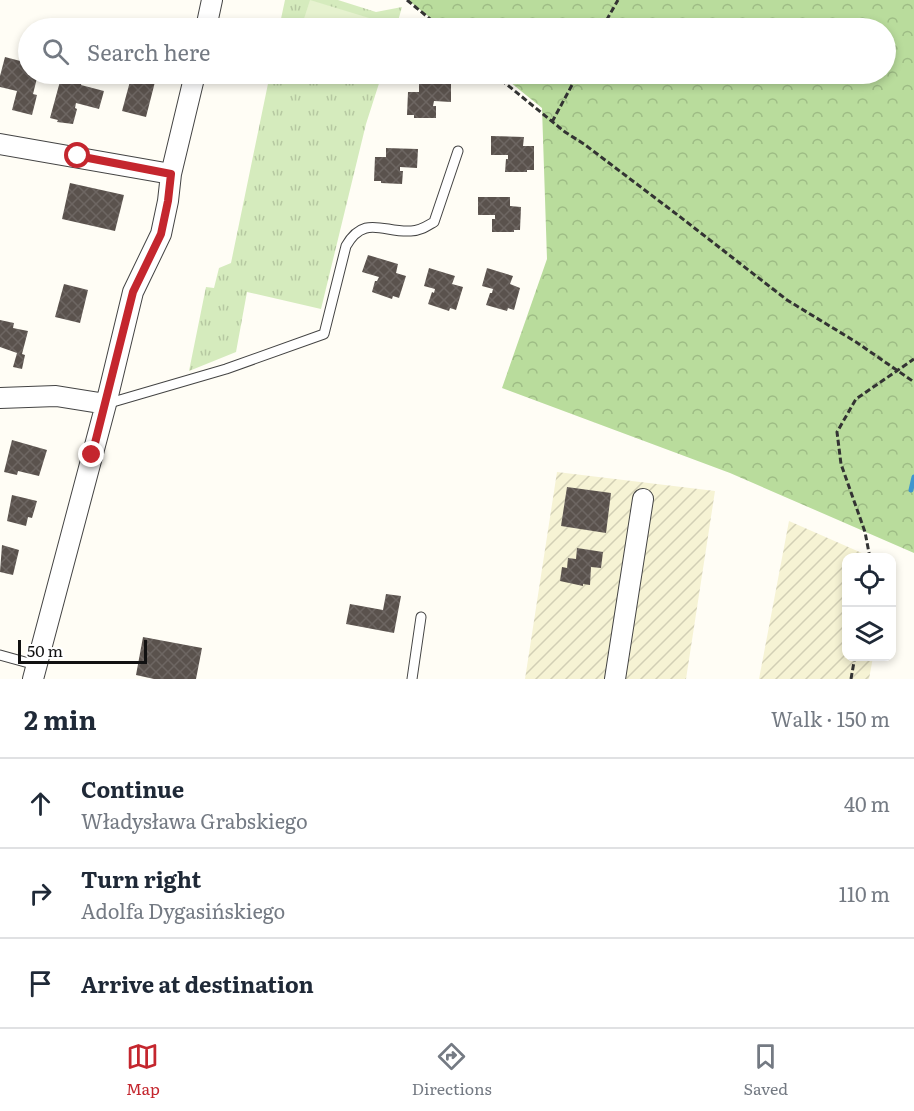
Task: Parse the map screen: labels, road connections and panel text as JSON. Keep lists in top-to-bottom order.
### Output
{
  "scale_bar": "50 m",
  "page": {
    "search": "Search here",
    "scale": "50 m",
    "heading": ["2 min", "Walk · 150 m"],
    "list": [
      ["Continue", "Władysława Grabskiego", "40 m"],
      ["Turn right", "Adolfa Dygasińskiego", "110 m"],
      "Arrive at destination"
    ],
    "nav": ["Map", "Directions", "Saved"]
  }
}
